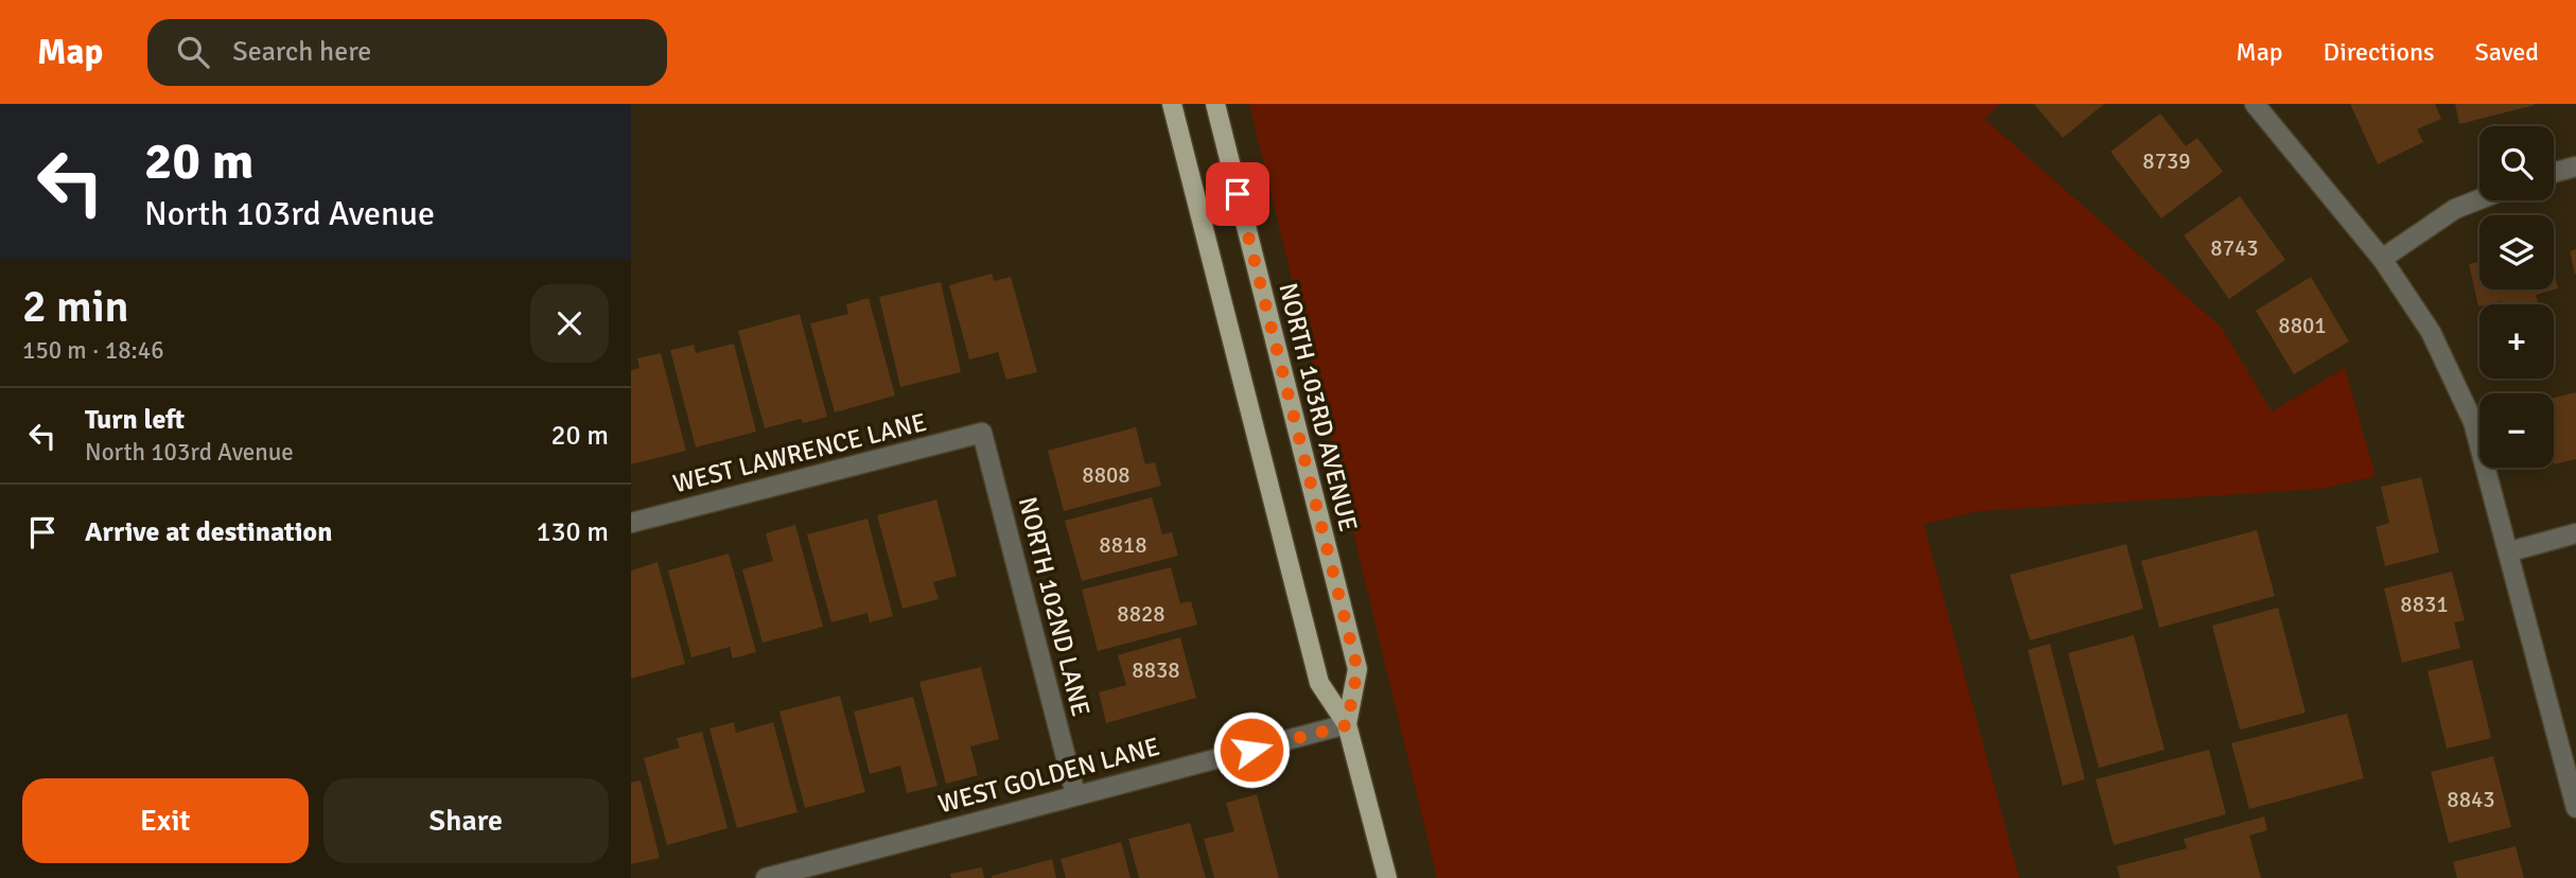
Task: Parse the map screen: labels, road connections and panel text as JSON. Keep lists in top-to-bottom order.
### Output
{
  "streets": {
    "main road": ["NORTH 103RD AVENUE"],
    "street": ["WEST LAWRENCE LANE", "NORTH 102ND LANE", "WEST GOLDEN LANE"]
  },
  "crossings": [
    ["NORTH 103RD AVENUE", "WEST GOLDEN LANE"],
    ["WEST LAWRENCE LANE", "NORTH 102ND LANE"],
    ["NORTH 102ND LANE", "WEST GOLDEN LANE"]
  ],
  "house_numbers": [
    "8739",
    "8743",
    "8801",
    "8808",
    "8818",
    "8831",
    "8828",
    "8838",
    "8843"
  ],
  "page": {
    "header": "Map",
    "search": "Search here",
    "nav": ["Map", "Directions", "Saved"],
    "turn": ["20 m", "North 103rd Avenue"],
    "map_buttons": ["+", "−"],
    "heading": ["2 min", "150 m · 18:46"],
    "list": [
      {
        "name": "Turn left",
        "note": "North 103rd Avenue",
        "value": "20 m"
      },
      {
        "name": "Arrive at destination",
        "value": "130 m"
      }
    ],
    "buttons": ["Exit", "Share"]
  }
}
